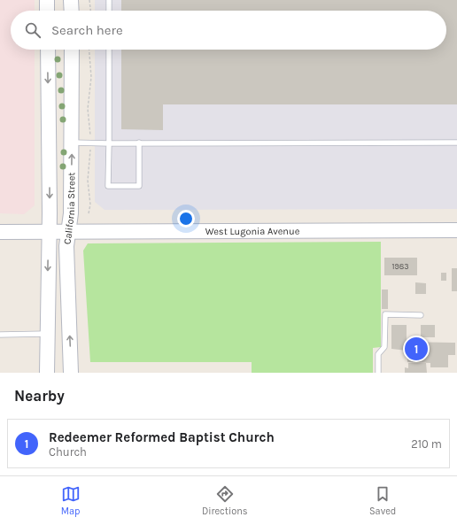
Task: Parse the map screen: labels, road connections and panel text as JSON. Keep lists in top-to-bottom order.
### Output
{
  "streets": {
    "main road": ["California Street", "West Lugonia Avenue"]
  },
  "crossings": [
    ["California Street", "West Lugonia Avenue"]
  ],
  "house_numbers": ["1983"],
  "page": {
    "search": "Search here",
    "pins": "1",
    "heading": "Nearby",
    "list": [
      {
        "mark": "1",
        "name": "Redeemer Reformed Baptist Church",
        "note": "Church",
        "value": "210 m"
      }
    ],
    "nav": ["Map", "Directions", "Saved"]
  }
}
